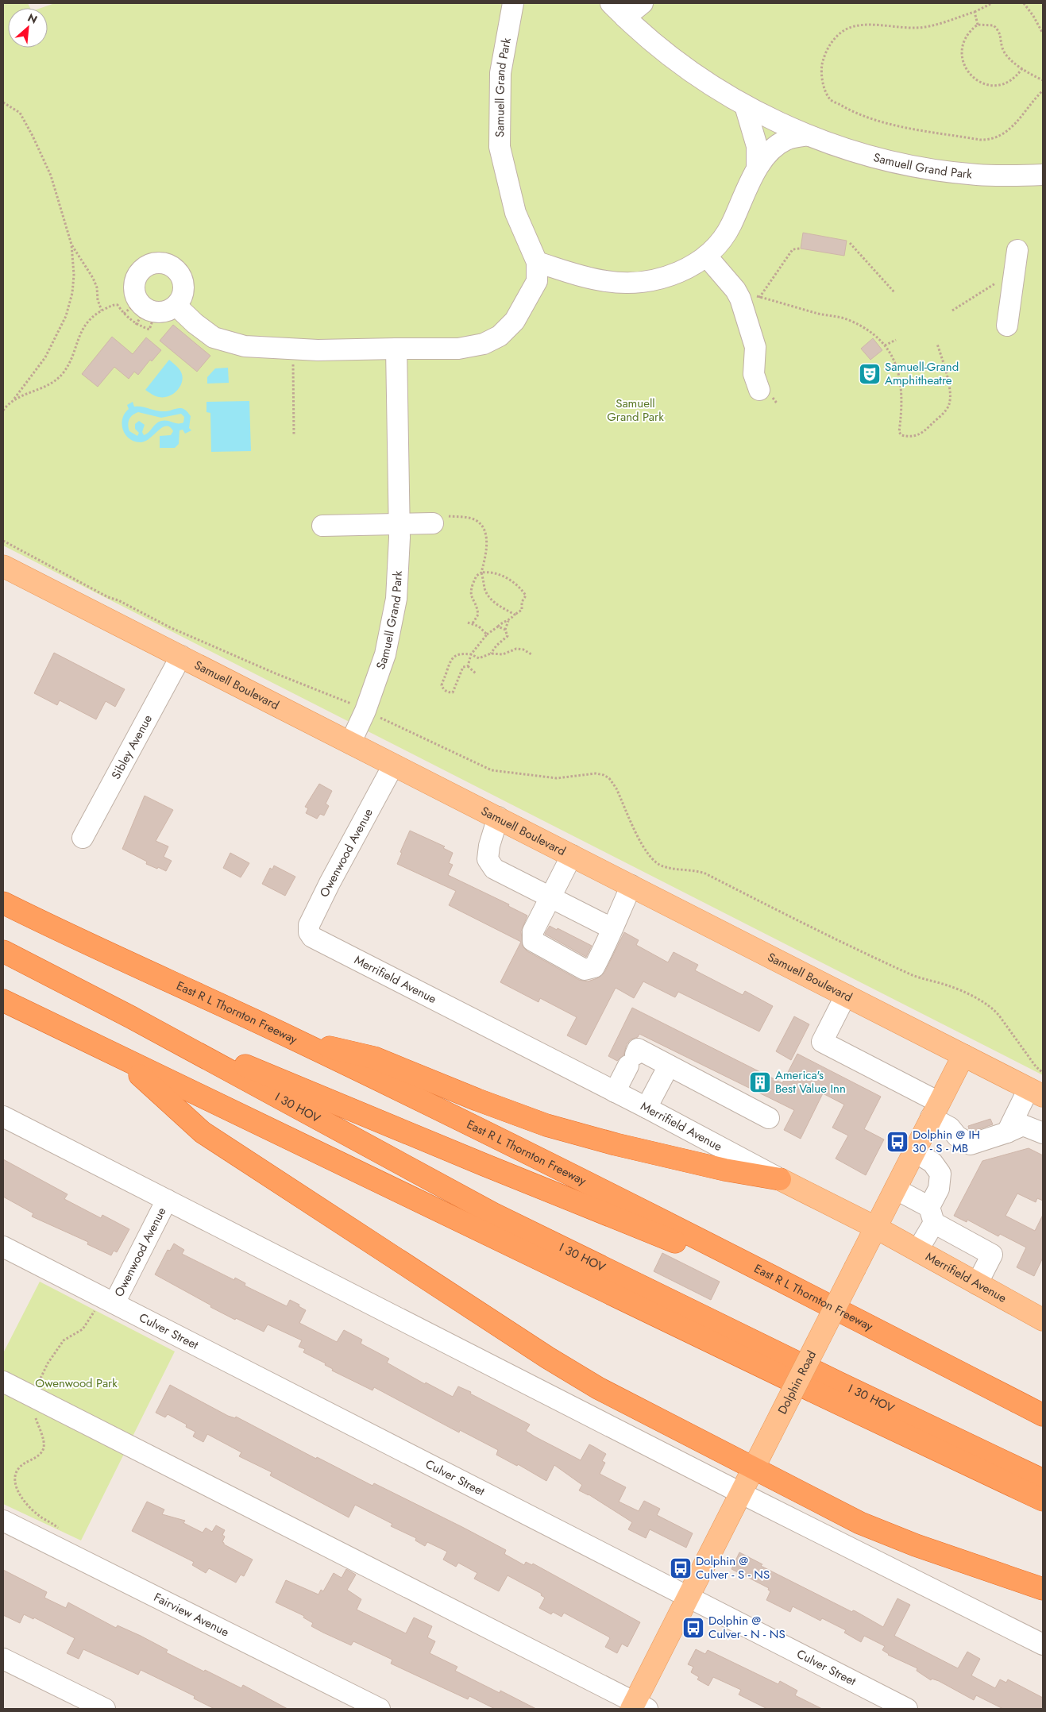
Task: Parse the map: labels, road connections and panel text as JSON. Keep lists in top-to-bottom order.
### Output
{
  "streets": {
    "highway": ["East R L Thornton Freeway", "I 30 HOV"],
    "main road": ["Samuell Boulevard", "Merrifield Avenue", "Dolphin Road"],
    "street": [
      "Samuell Grand Park",
      "Sibley Avenue",
      "Owenwood Avenue",
      "Culver Street",
      "Fairview Avenue"
    ]
  },
  "crossings": [
    ["Samuell Grand Park", "Samuell Boulevard"],
    ["Samuell Boulevard", "Sibley Avenue"],
    ["Samuell Boulevard", "Owenwood Avenue"],
    ["Samuell Boulevard", "Dolphin Road"],
    ["Owenwood Avenue", "Merrifield Avenue"],
    ["Owenwood Avenue", "Culver Street"],
    ["Merrifield Avenue", "Dolphin Road"],
    ["Culver Street", "Dolphin Road"]
  ],
  "parks": ["Samuell Grand Park", "Owenwood Park"],
  "places": {
    "theatre": ["Samuell-Grand Amphitheatre"],
    "building": ["America's Best Value Inn"],
    "bus stop": ["Dolphin @ IH 30 - S - MB", "Dolphin @ Culver - S - NS", "Dolphin @ Culver - N - NS"]
  },
  "north": "top right"
}
